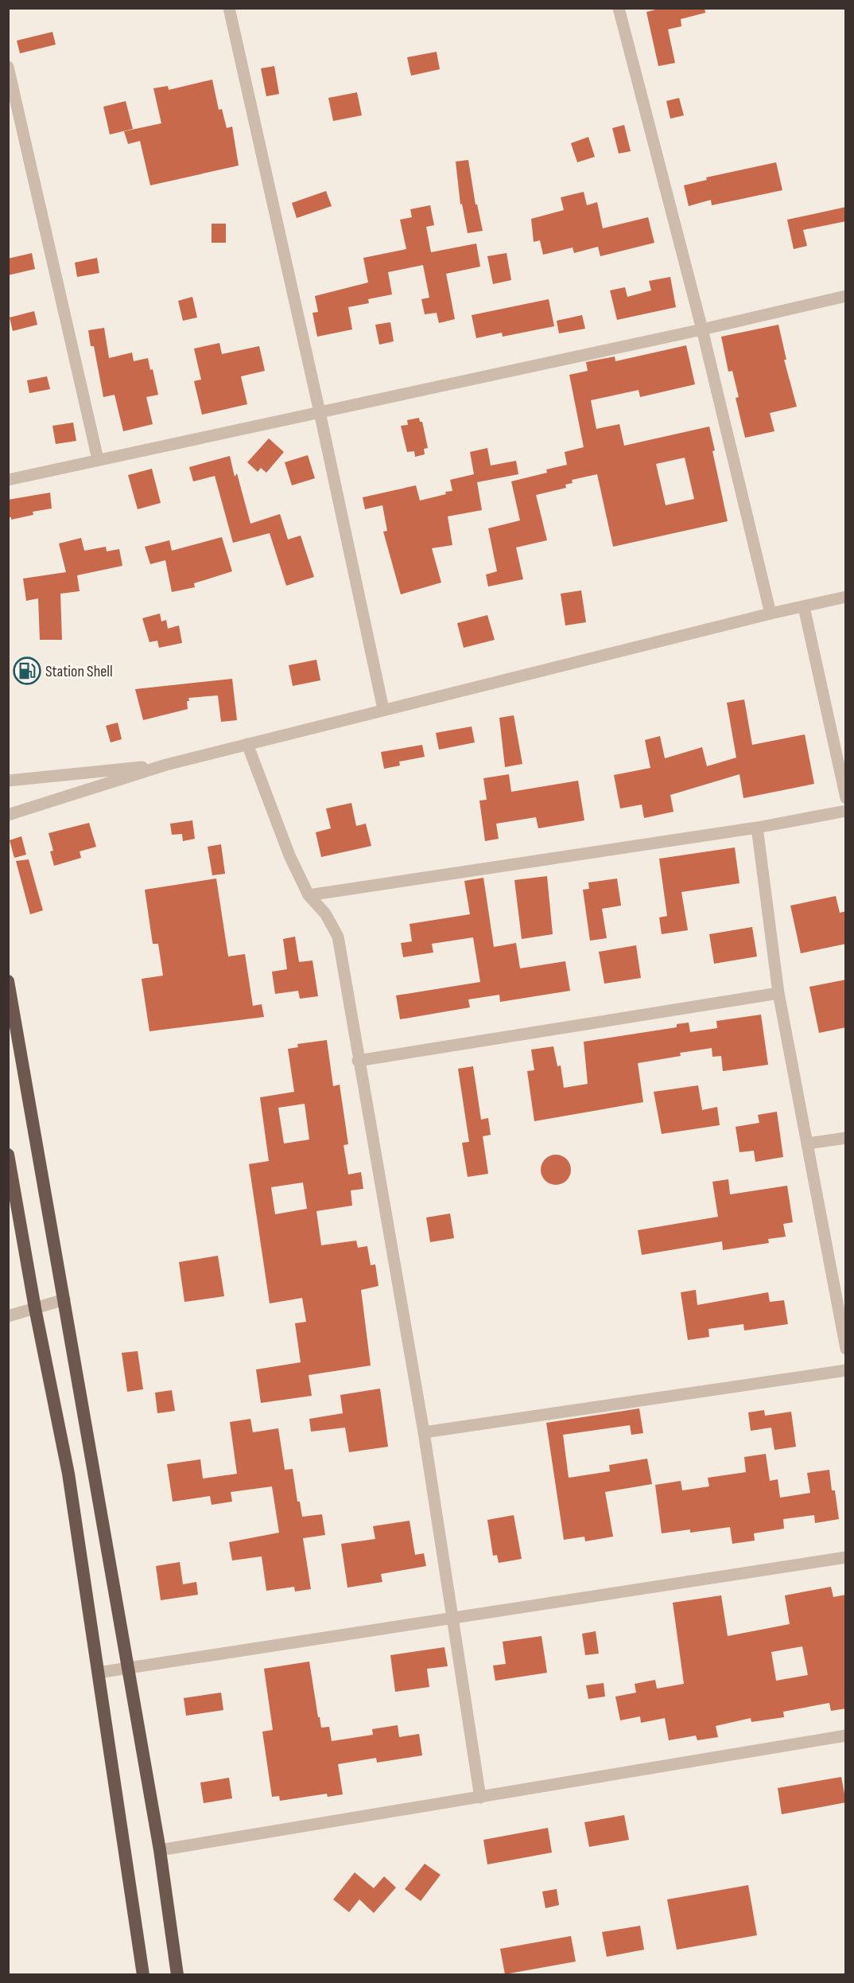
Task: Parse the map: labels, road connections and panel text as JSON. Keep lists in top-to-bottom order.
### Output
{
  "places": {
    "fuel station": ["Station Shell"]
  }
}
